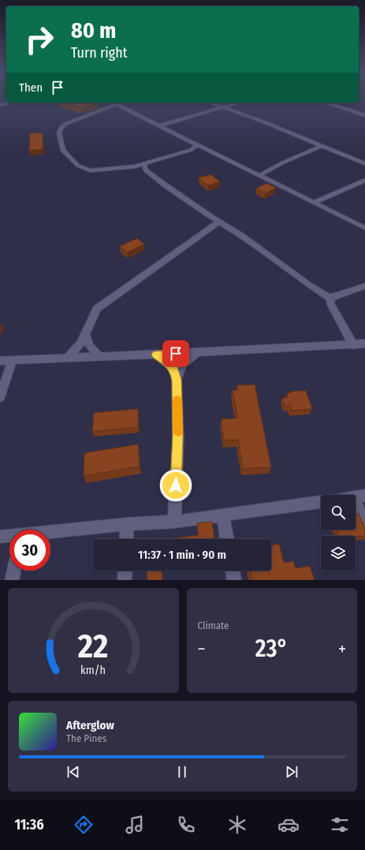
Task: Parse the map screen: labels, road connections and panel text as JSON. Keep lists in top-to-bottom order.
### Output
{
  "page": {
    "turn": ["80 m", "Turn right"],
    "then": "Then",
    "limit": "30",
    "trip": "11:37 · 1 min · 90 m",
    "tile": "Climate",
    "heat": ["−", "23°", "+"],
    "song": ["Afterglow", "The Pines"],
    "tabs": "11:36",
    "gauge": ["22", "km/h"]
  }
}
